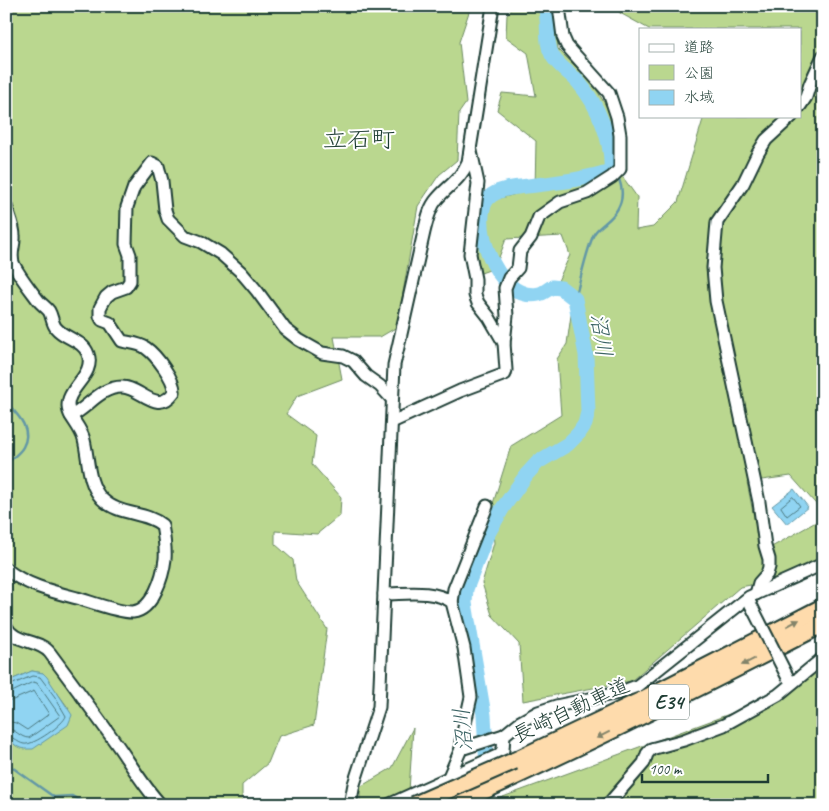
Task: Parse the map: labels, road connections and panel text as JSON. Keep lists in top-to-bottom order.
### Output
{
  "streets": {
    "highway": ["E34", "長崎自動車道"]
  },
  "districts": ["立石町"],
  "water": ["沼川"],
  "legend": ["道路", "公園", "水域"],
  "scale_bar": "100 m"
}
